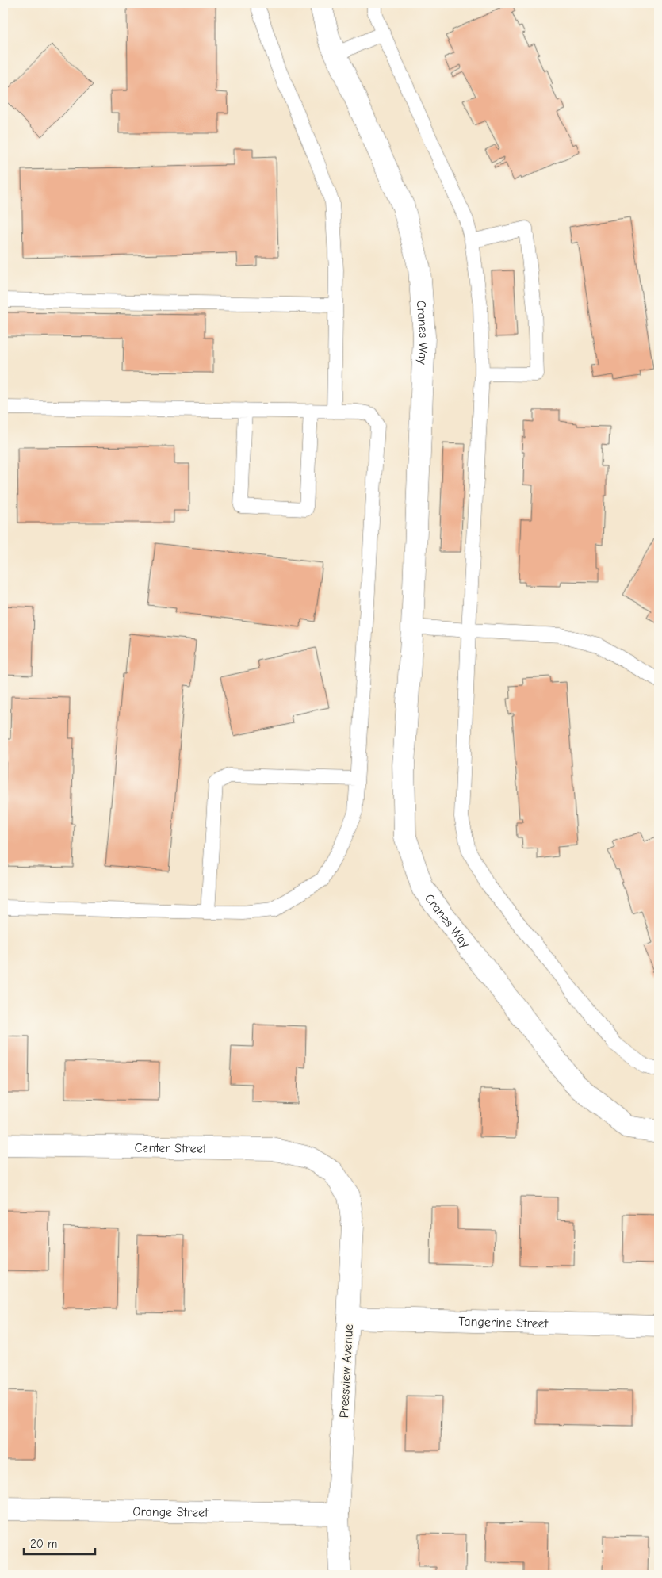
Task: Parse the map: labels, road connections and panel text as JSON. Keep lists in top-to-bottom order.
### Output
{
  "streets": {
    "street": [
      "Cranes Way",
      "Center Street",
      "Tangerine Street",
      "Pressview Avenue",
      "Orange Street"
    ]
  },
  "crossings": [
    ["Center Street", "Pressview Avenue"],
    ["Tangerine Street", "Pressview Avenue"],
    ["Pressview Avenue", "Orange Street"]
  ],
  "scale_bar": "20 m"
}
